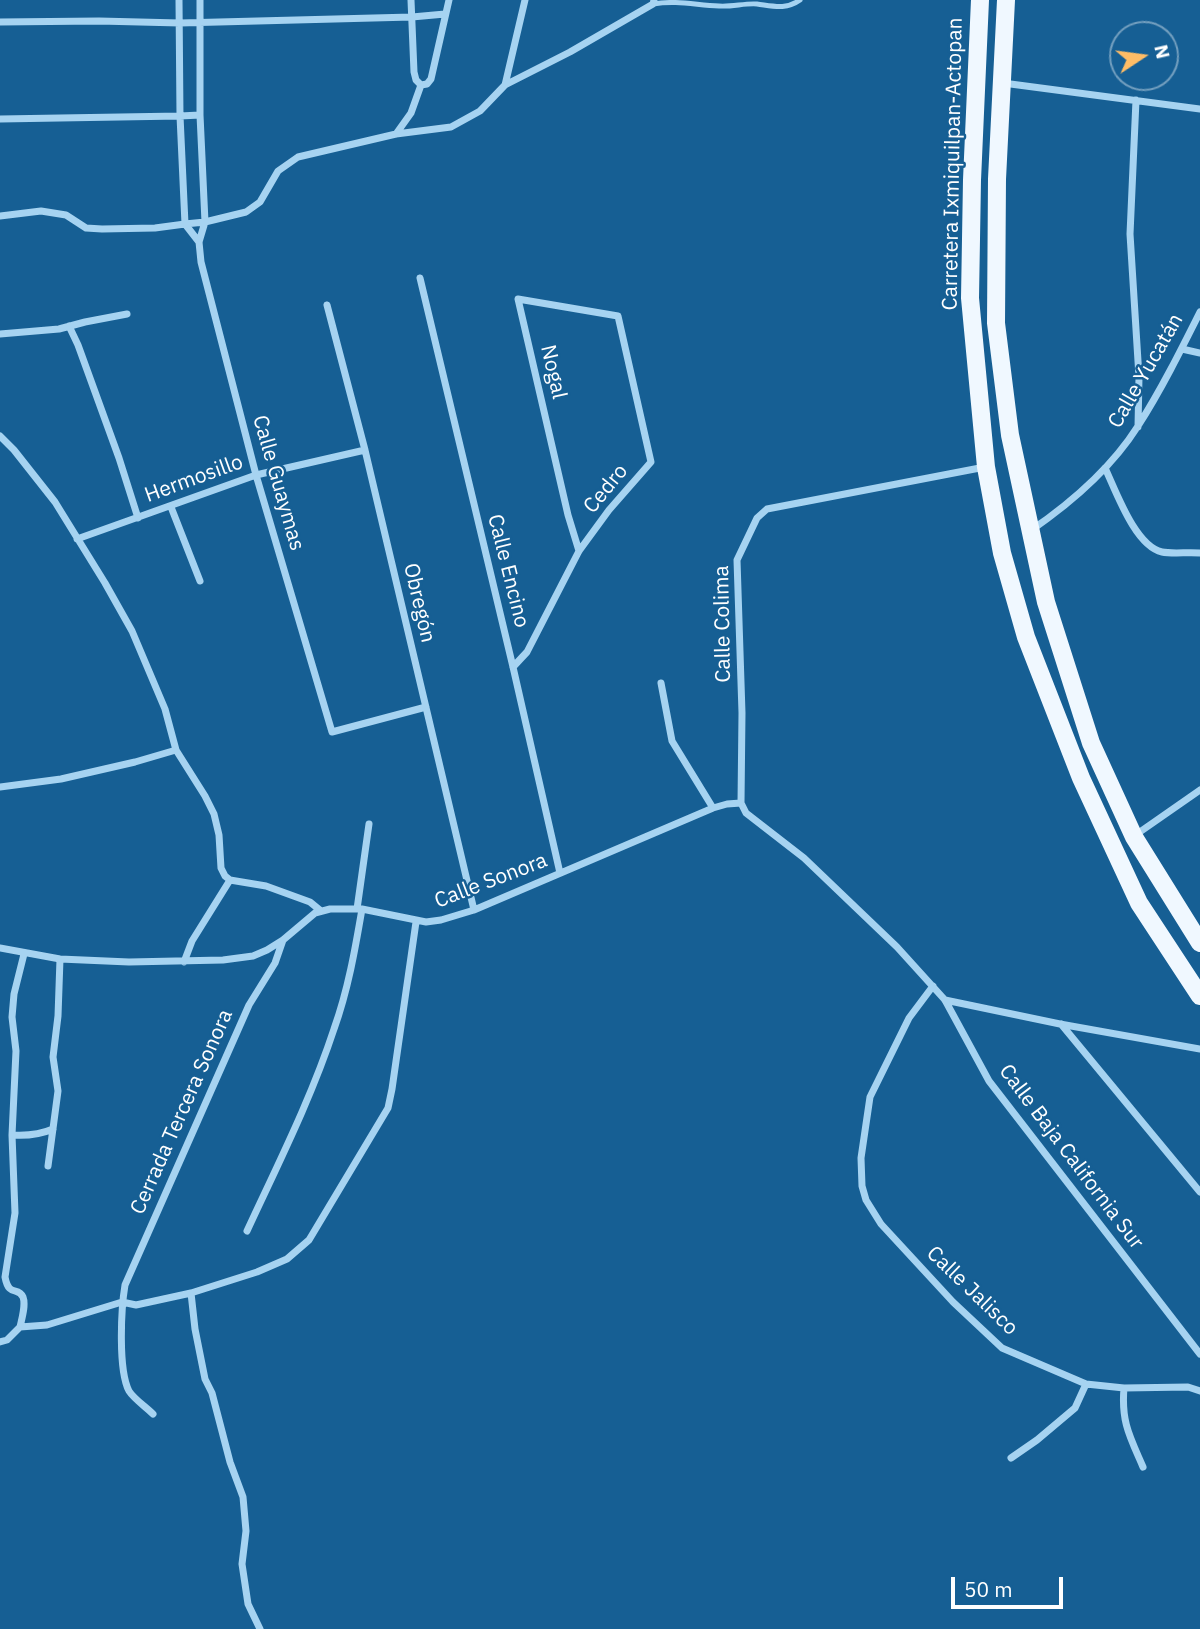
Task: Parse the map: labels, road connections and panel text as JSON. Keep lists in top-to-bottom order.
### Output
{
  "streets": {
    "main road": ["Carretera Ixmiquilpan-Actopan"],
    "street": [
      "Calle Yucatán",
      "Nogal",
      "Hermosillo",
      "Calle Guaymas",
      "Cedro",
      "Calle Encino",
      "Obregón",
      "Calle Colima",
      "Calle Sonora",
      "Cerrada Tercera Sonora",
      "Calle Baja California Sur",
      "Calle Jalisco"
    ]
  },
  "crossings": [
    ["Carretera Ixmiquilpan-Actopan", "Calle Colima"],
    ["Nogal", "Cedro"],
    ["Hermosillo", "Calle Guaymas"],
    ["Hermosillo", "Obregón"],
    ["Calle Guaymas", "Obregón"],
    ["Cedro", "Calle Encino"],
    ["Calle Encino", "Calle Sonora"],
    ["Obregón", "Calle Sonora"],
    ["Calle Colima", "Calle Sonora"],
    ["Calle Colima", "Calle Baja California Sur"],
    ["Calle Sonora", "Calle Baja California Sur"],
    ["Calle Baja California Sur", "Calle Jalisco"]
  ],
  "scale_bar": "50 m",
  "north": "right"
}
